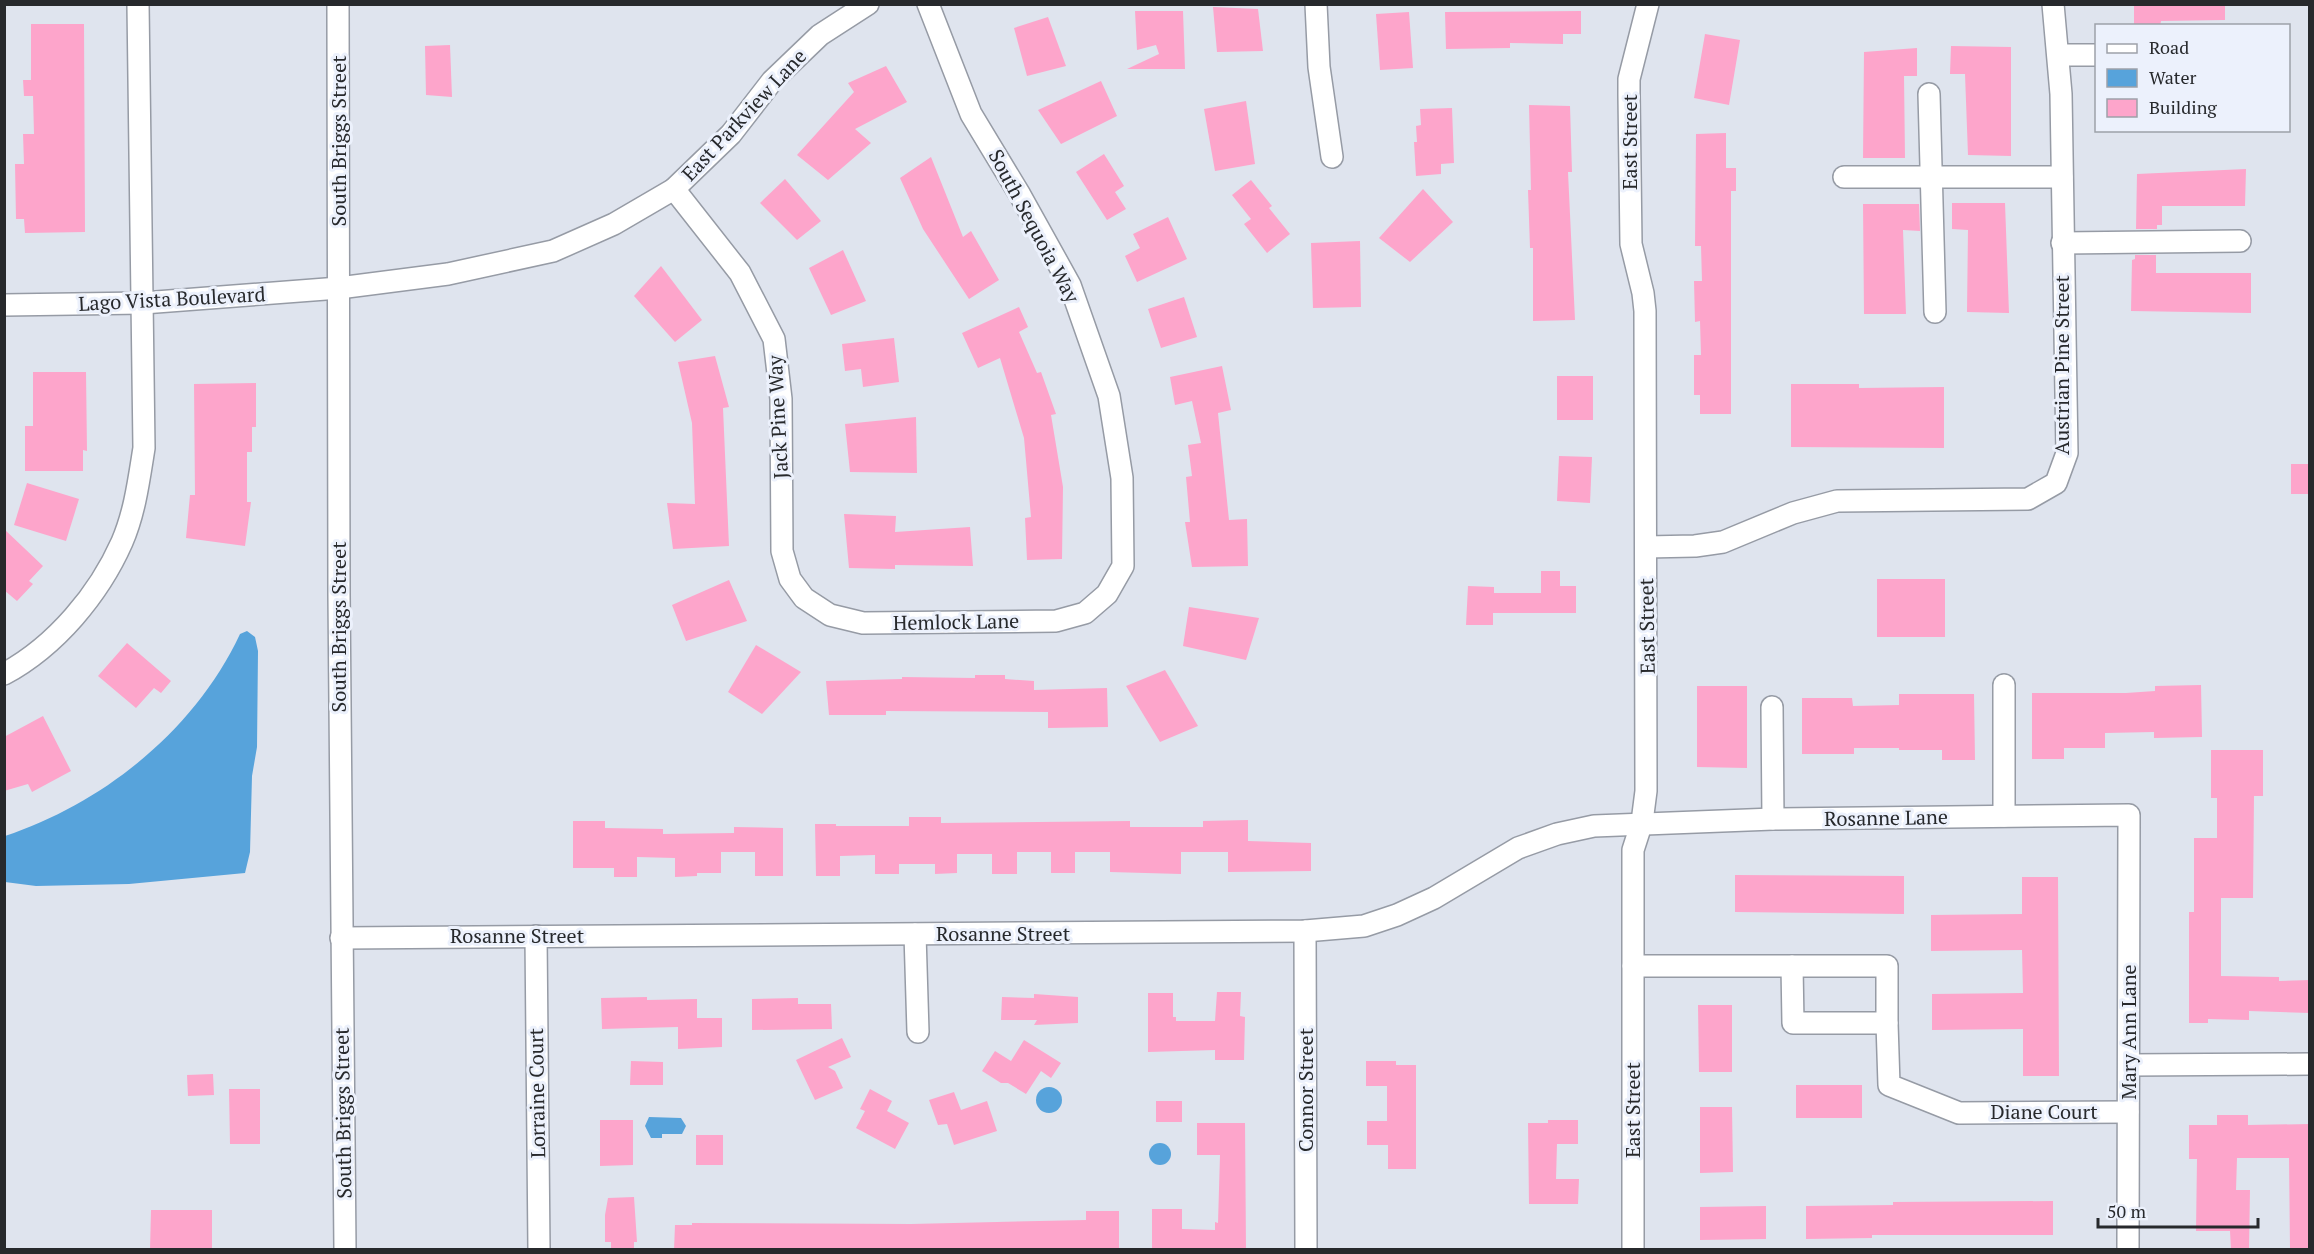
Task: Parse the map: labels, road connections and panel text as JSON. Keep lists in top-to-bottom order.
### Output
{
  "streets": {
    "street": [
      "East Parkview Lane",
      "South Briggs Street",
      "East Street",
      "South Sequoia Way",
      "Lago Vista Boulevard",
      "Austrian Pine Street",
      "Jack Pine Way",
      "Hemlock Lane",
      "Rosanne Lane",
      "Rosanne Street",
      "Mary Ann Lane",
      "Connor Street",
      "Lorraine Court",
      "Diane Court"
    ]
  },
  "crossings": [
    ["East Parkview Lane", "South Briggs Street"],
    ["East Parkview Lane", "Lago Vista Boulevard"],
    ["East Parkview Lane", "Jack Pine Way"],
    ["South Briggs Street", "Lago Vista Boulevard"],
    ["South Briggs Street", "Rosanne Street"],
    ["East Street", "Austrian Pine Street"],
    ["East Street", "Rosanne Lane"],
    ["East Street", "Rosanne Street"],
    ["South Sequoia Way", "Hemlock Lane"],
    ["Jack Pine Way", "Hemlock Lane"],
    ["Rosanne Lane", "Rosanne Street"],
    ["Rosanne Lane", "Mary Ann Lane"],
    ["Rosanne Street", "Connor Street"],
    ["Rosanne Street", "Lorraine Court"],
    ["Mary Ann Lane", "Diane Court"]
  ],
  "legend": ["Road", "Water", "Building"],
  "scale_bar": "50 m"
}
